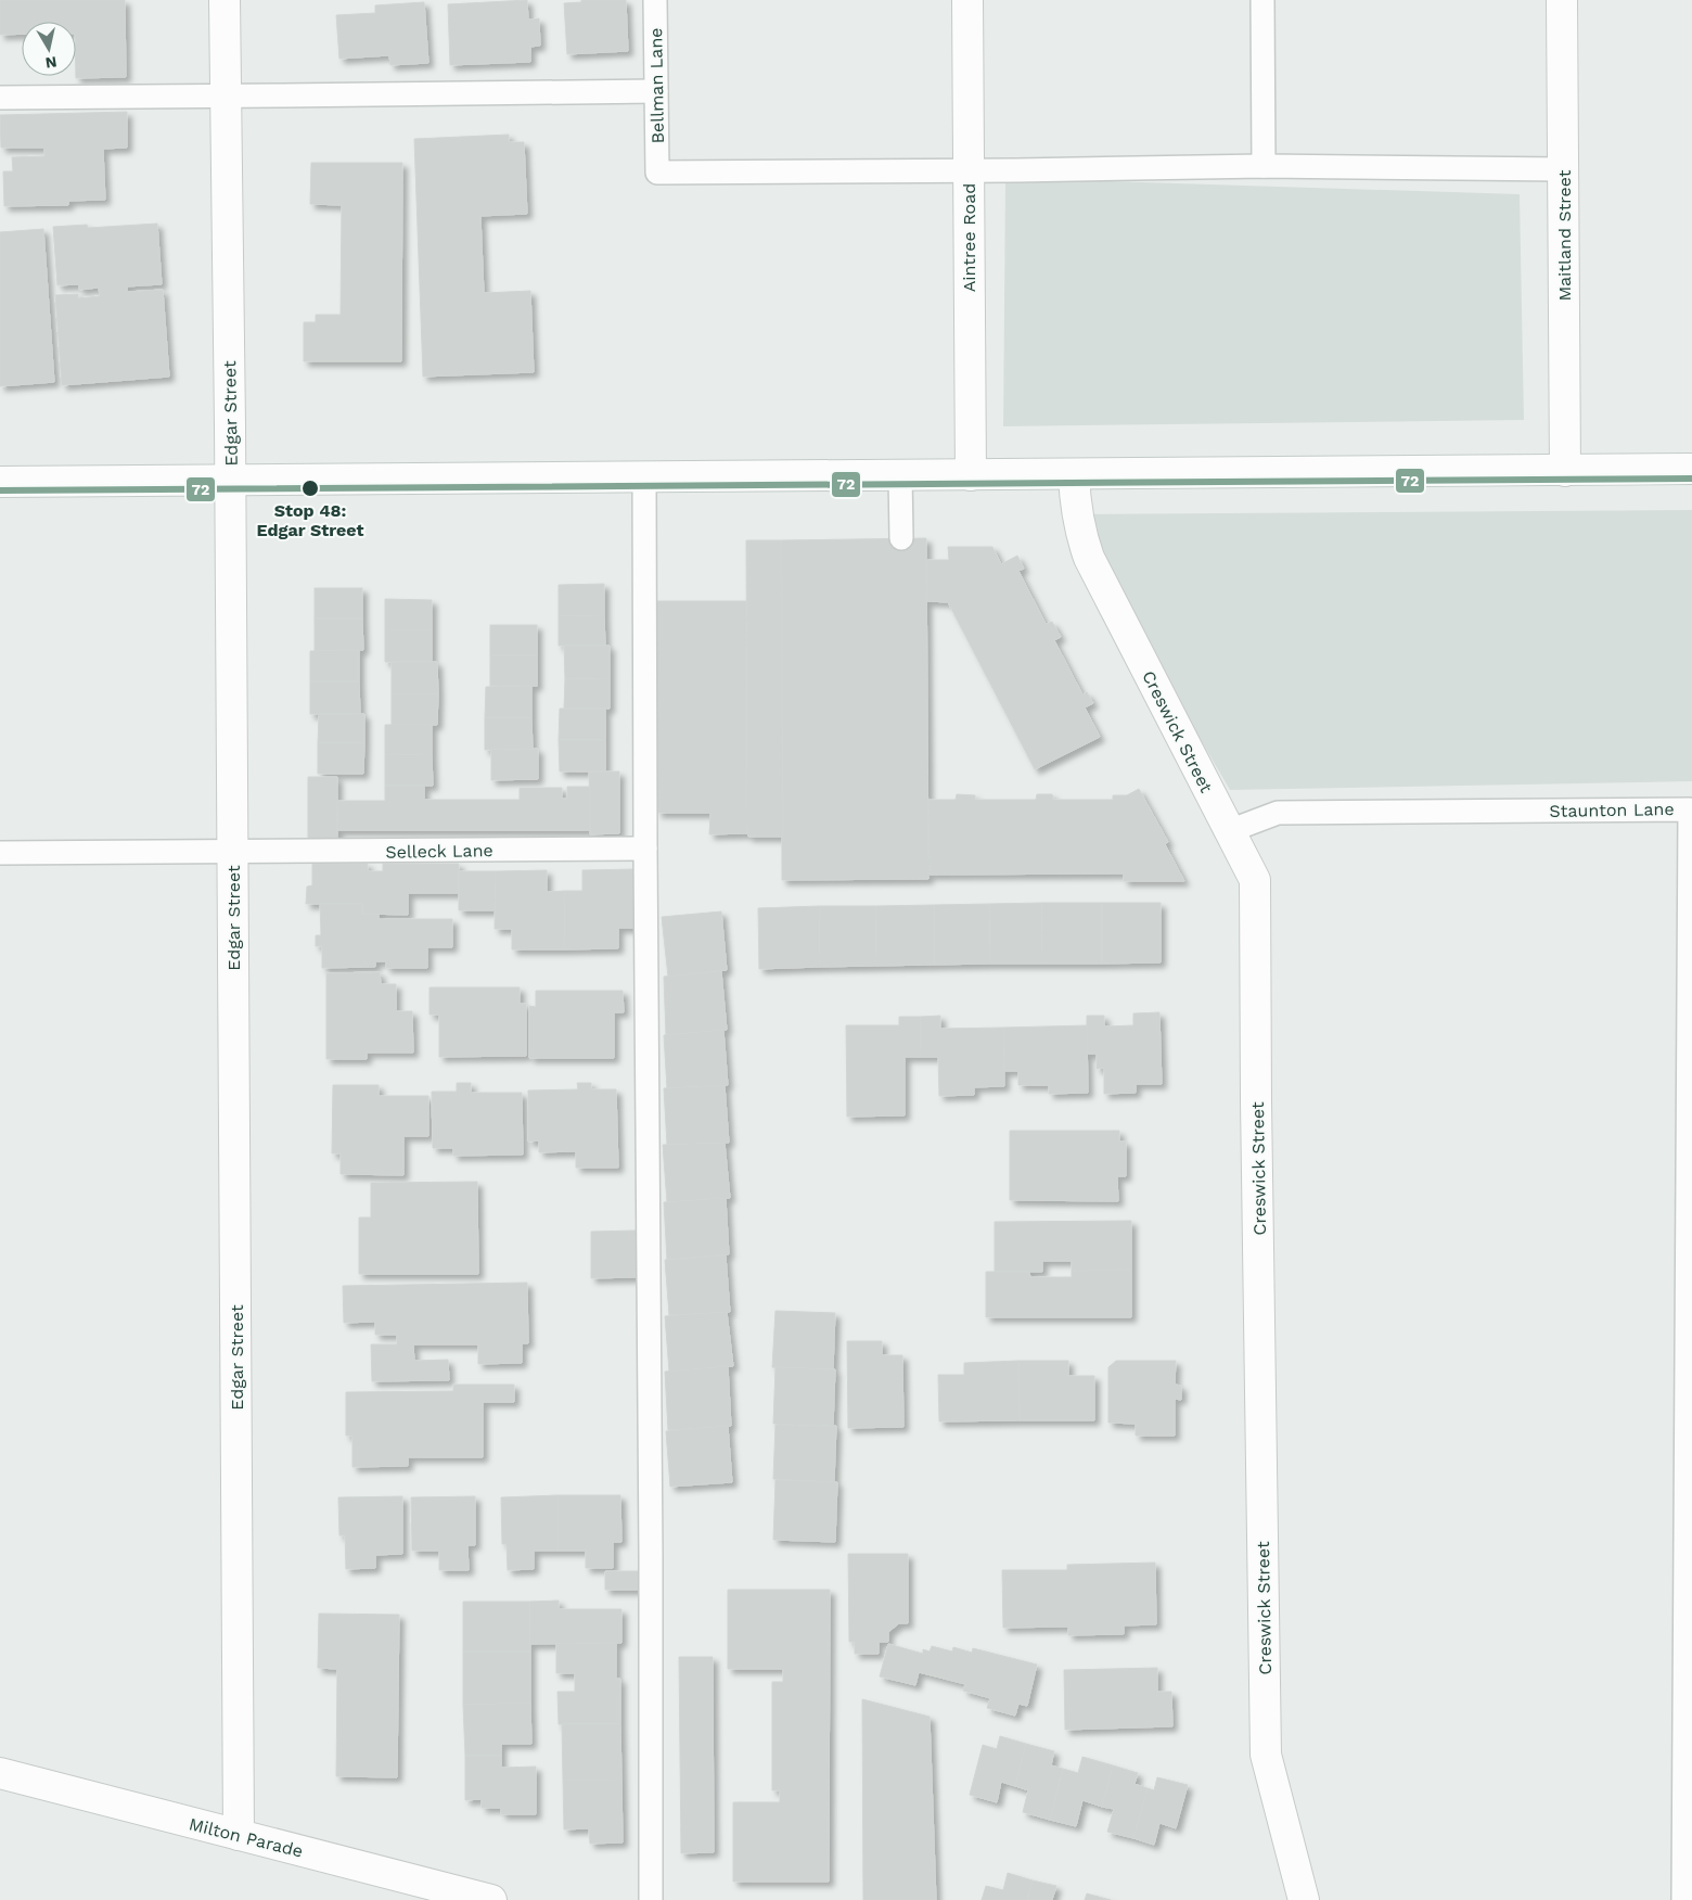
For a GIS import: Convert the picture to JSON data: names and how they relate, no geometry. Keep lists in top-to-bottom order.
{
  "streets": {
    "street": [
      "Maitland Street",
      "Aintree Road",
      "Edgar Street",
      "Creswick Street",
      "Milton Parade"
    ],
    "lane": ["Bellman Lane", "Staunton Lane", "Selleck Lane"]
  },
  "crossings": [
    ["Bellman Lane", "Aintree Road"],
    ["Edgar Street", "Selleck Lane"],
    ["Edgar Street", "Milton Parade"],
    ["Creswick Street", "Staunton Lane"]
  ],
  "places": ["Stop 48: Edgar Street"],
  "lines": ["transit line 72"],
  "north": "bottom"
}
